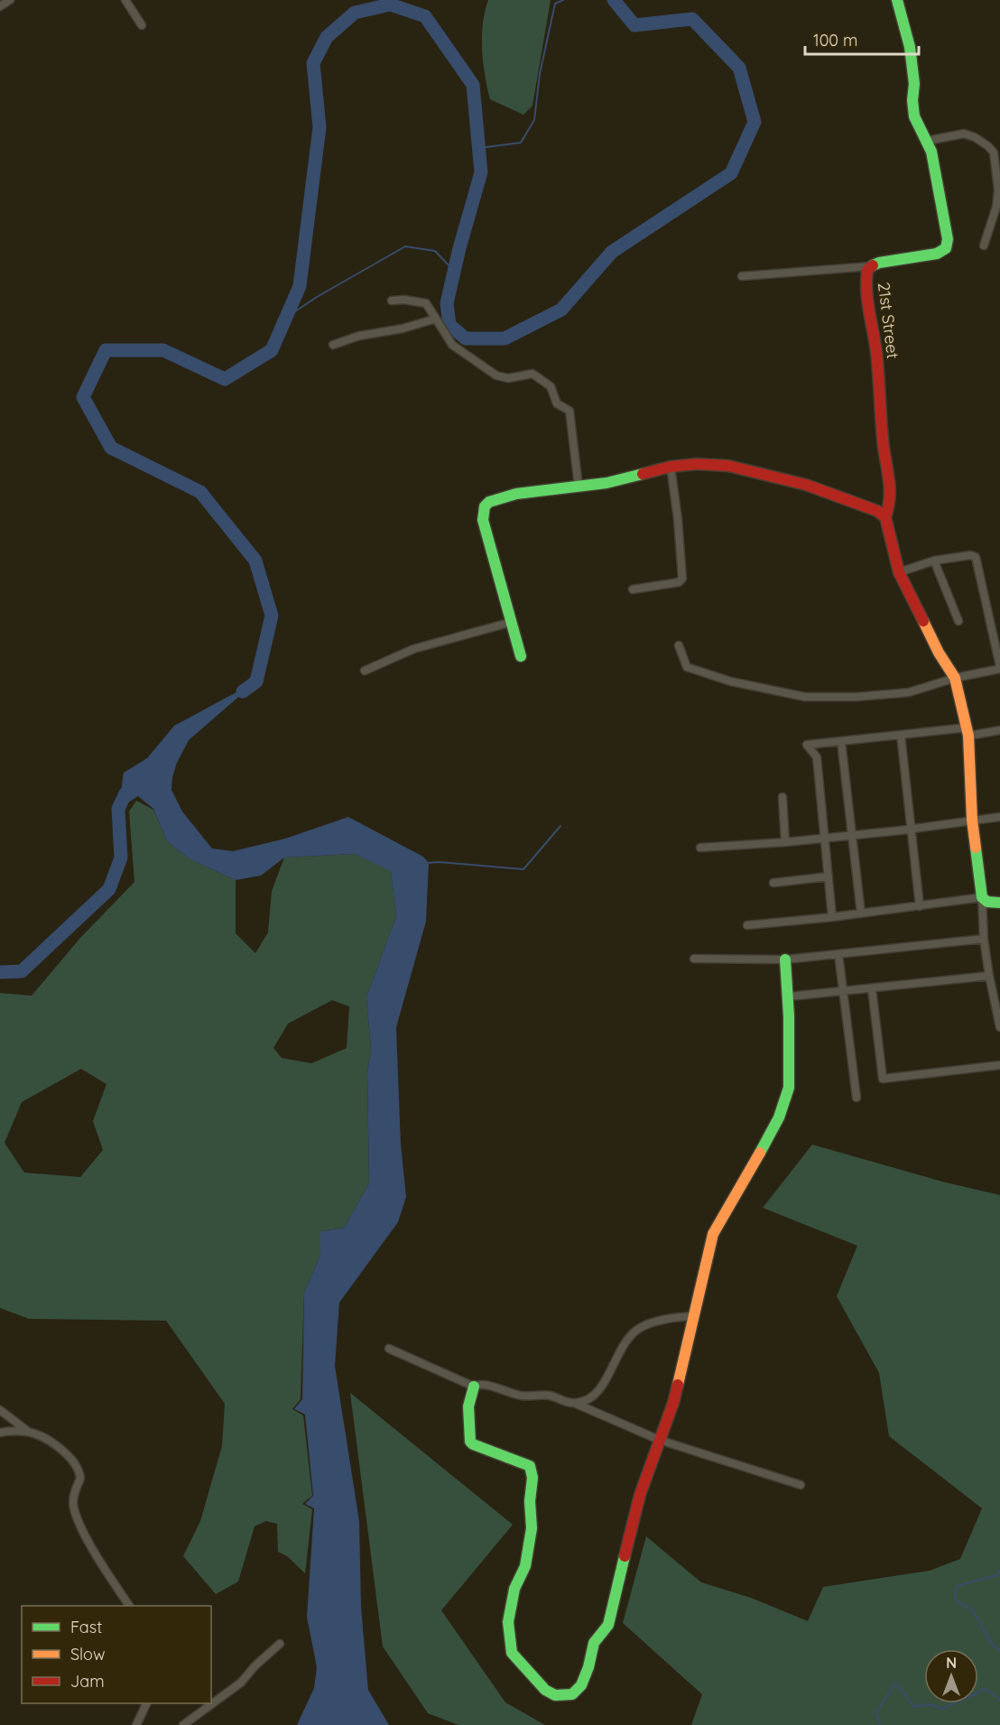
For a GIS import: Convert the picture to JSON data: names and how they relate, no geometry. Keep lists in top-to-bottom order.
{
  "streets": {
    "street": ["21st Street"]
  },
  "legend": ["Fast", "Slow", "Jam"],
  "scale_bar": "100 m",
  "north": "top"
}
